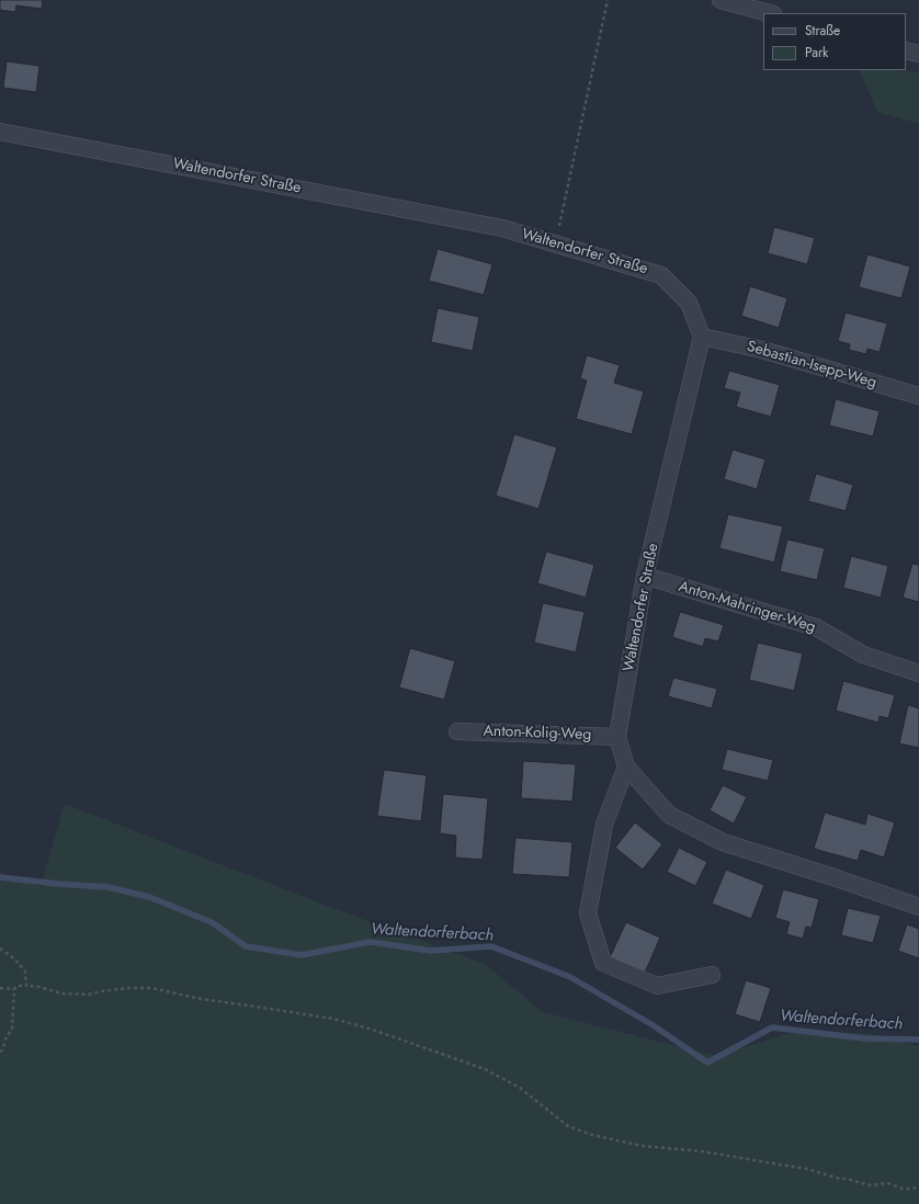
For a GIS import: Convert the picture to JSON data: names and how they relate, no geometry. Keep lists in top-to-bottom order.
{
  "streets": {
    "street": [
      "Waltendorfer Straße",
      "Sebastian-Isepp-Weg",
      "Anton-Mahringer-Weg",
      "Anton-Kolig-Weg"
    ]
  },
  "crossings": [
    ["Waltendorfer Straße", "Sebastian-Isepp-Weg"],
    ["Waltendorfer Straße", "Anton-Mahringer-Weg"],
    ["Waltendorfer Straße", "Anton-Kolig-Weg"]
  ],
  "water": ["Waltendorferbach"],
  "legend": ["Straße", "Park"]
}
